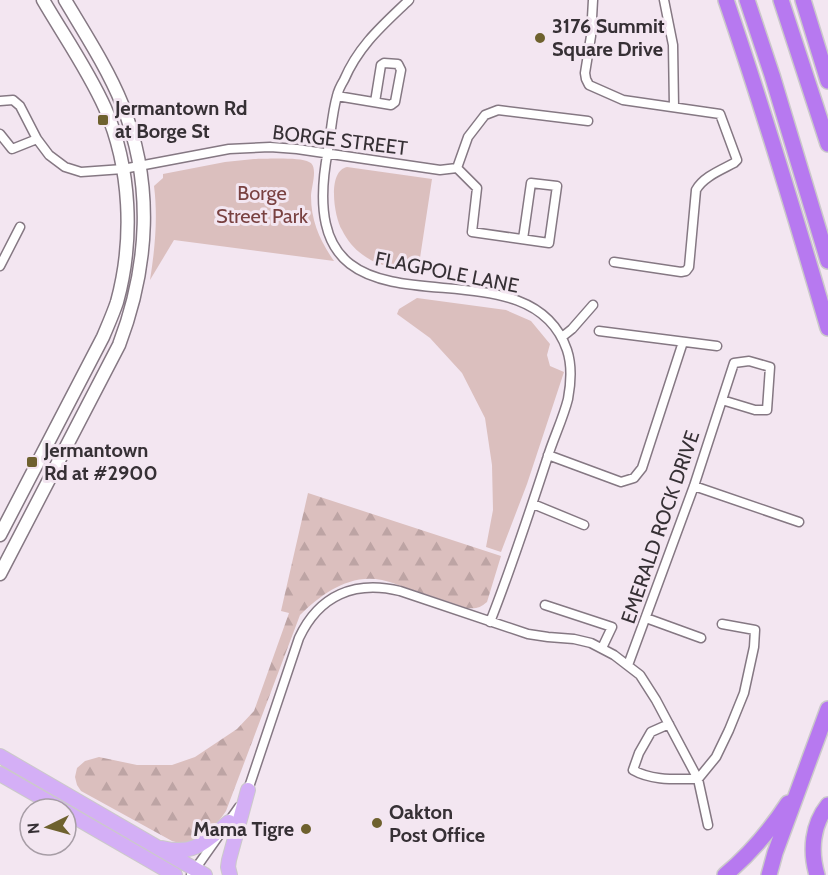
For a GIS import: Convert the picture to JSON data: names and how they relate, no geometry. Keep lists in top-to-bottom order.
{
  "streets": {
    "street": ["BORGE STREET", "FLAGPOLE LANE", "EMERALD ROCK DRIVE"]
  },
  "crossings": [
    ["BORGE STREET", "FLAGPOLE LANE"]
  ],
  "parks": ["Borge Street Park"],
  "places": {
    "other": ["3176 Summit Square Drive", "Oakton Post Office", "Mama Tigre"],
    "transit": ["Jermantown Rd at Borge St", "Jermantown Rd at #2900"]
  },
  "north": "left"
}
